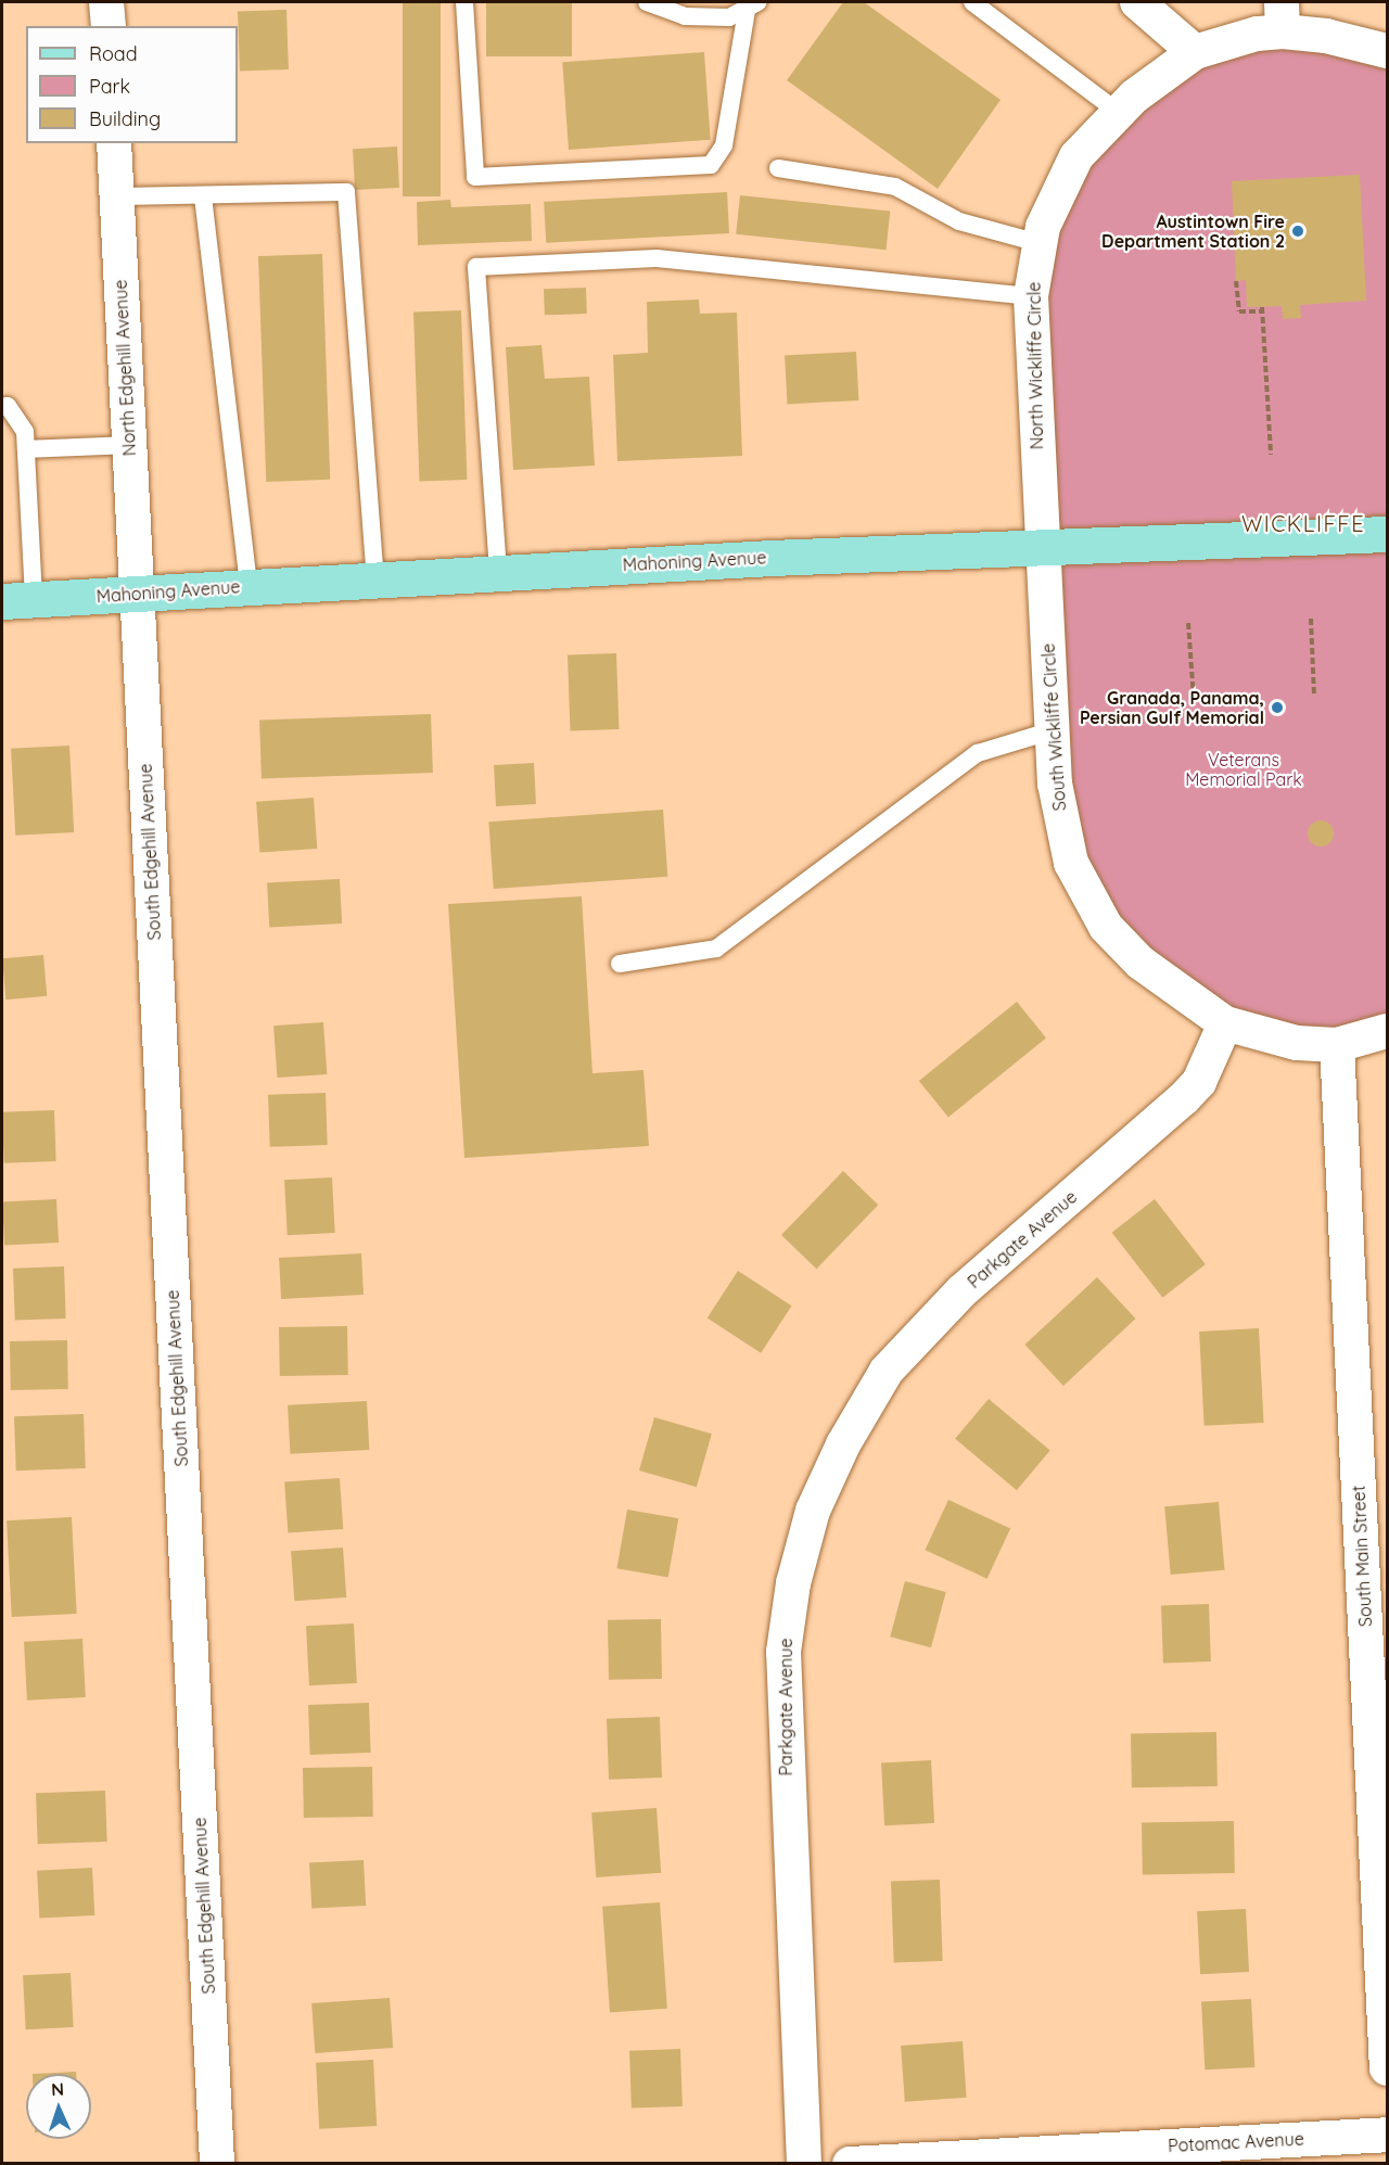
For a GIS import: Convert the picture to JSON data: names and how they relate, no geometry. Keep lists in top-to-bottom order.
{
  "streets": {
    "main road": ["Mahoning Avenue"],
    "street": [
      "North Wickliffe Circle",
      "North Edgehill Avenue",
      "South Wickliffe Circle",
      "South Edgehill Avenue",
      "Parkgate Avenue",
      "South Main Street",
      "Potomac Avenue"
    ]
  },
  "crossings": [
    ["North Wickliffe Circle", "Mahoning Avenue"],
    ["North Wickliffe Circle", "South Wickliffe Circle"],
    ["North Edgehill Avenue", "Mahoning Avenue"],
    ["North Edgehill Avenue", "South Edgehill Avenue"],
    ["Mahoning Avenue", "South Wickliffe Circle"],
    ["Mahoning Avenue", "South Edgehill Avenue"],
    ["South Wickliffe Circle", "Parkgate Avenue"],
    ["South Wickliffe Circle", "South Main Street"]
  ],
  "districts": ["WICKLIFFE"],
  "parks": ["Veterans Memorial Park"],
  "places": ["Austintown Fire Department Station 2", "Granada, Panama, Persian Gulf Memorial"],
  "legend": ["Road", "Park", "Building"],
  "north": "top"
}
